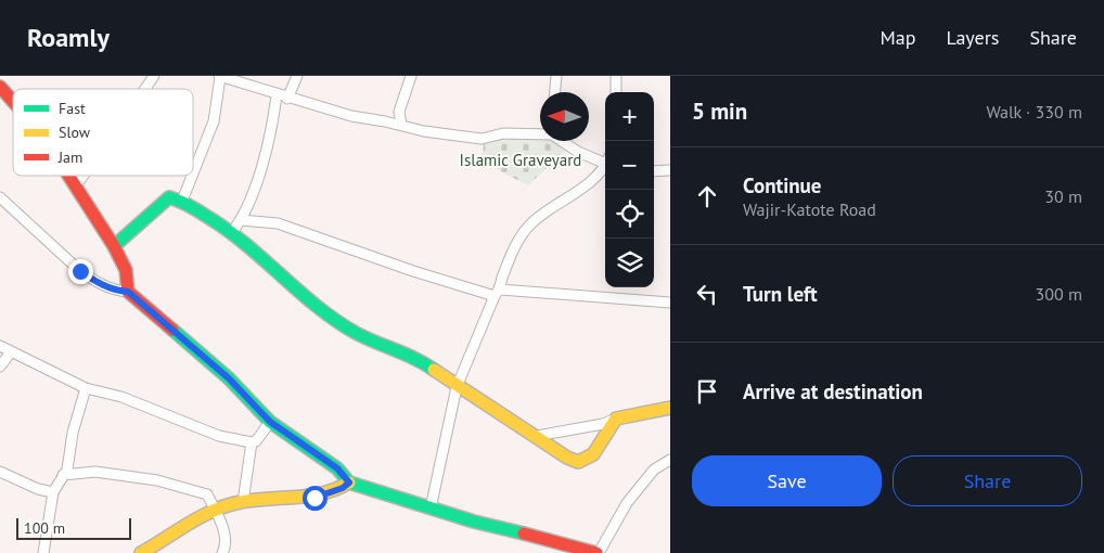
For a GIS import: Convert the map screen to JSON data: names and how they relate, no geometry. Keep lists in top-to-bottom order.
{
  "parks": ["Islamic Graveyard"],
  "legend": ["Fast", "Slow", "Jam"],
  "scale_bar": "100 m",
  "north": "left",
  "page": {
    "header": "Roamly",
    "nav": ["Map", "Layers", "Share"],
    "heading": ["5 min", "Walk · 330 m"],
    "map_buttons": ["+", "−"],
    "list": [
      ["Continue", "Wajir-Katote Road", "30 m"],
      ["Turn left", "300 m"],
      "Arrive at destination"
    ],
    "buttons": ["Save", "Share"],
    "scale": "100 m"
  }
}
